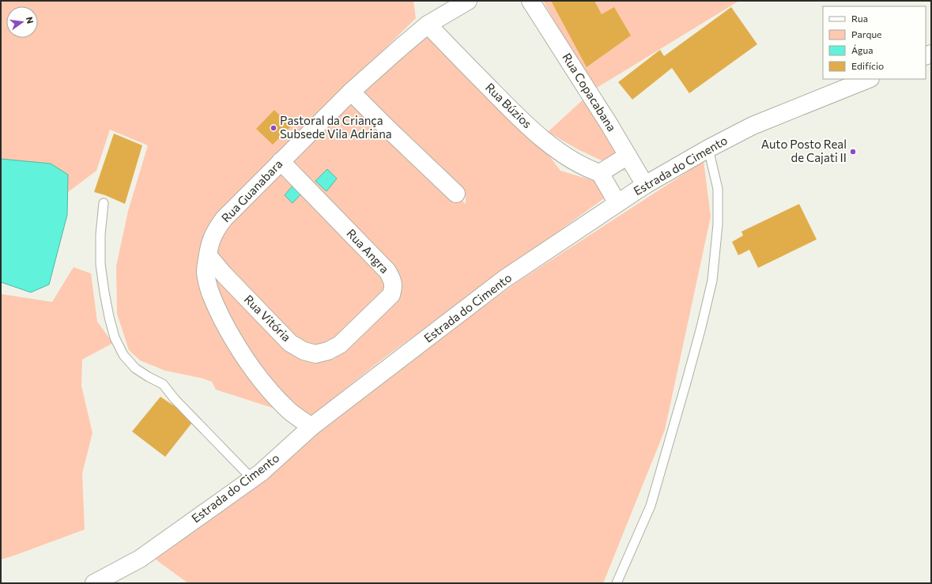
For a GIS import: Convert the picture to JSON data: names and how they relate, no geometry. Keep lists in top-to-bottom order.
{
  "streets": {
    "street": [
      "Rua Copacabana",
      "Rua Búzios",
      "Estrada do Cimento",
      "Rua Guanabara",
      "Rua Angra",
      "Rua Vitória"
    ]
  },
  "crossings": [
    ["Rua Copacabana", "Estrada do Cimento"],
    ["Rua Búzios", "Rua Guanabara"],
    ["Estrada do Cimento", "Rua Guanabara"],
    ["Rua Guanabara", "Rua Angra"],
    ["Rua Guanabara", "Rua Vitória"],
    ["Rua Angra", "Rua Vitória"]
  ],
  "places": ["Pastoral da Criança Subsede Vila Adriana", "Auto Posto Real de Cajati II"],
  "legend": [
    "Rua",
    "Parque",
    "Água",
    "Edifício"
  ],
  "north": "right"
}
